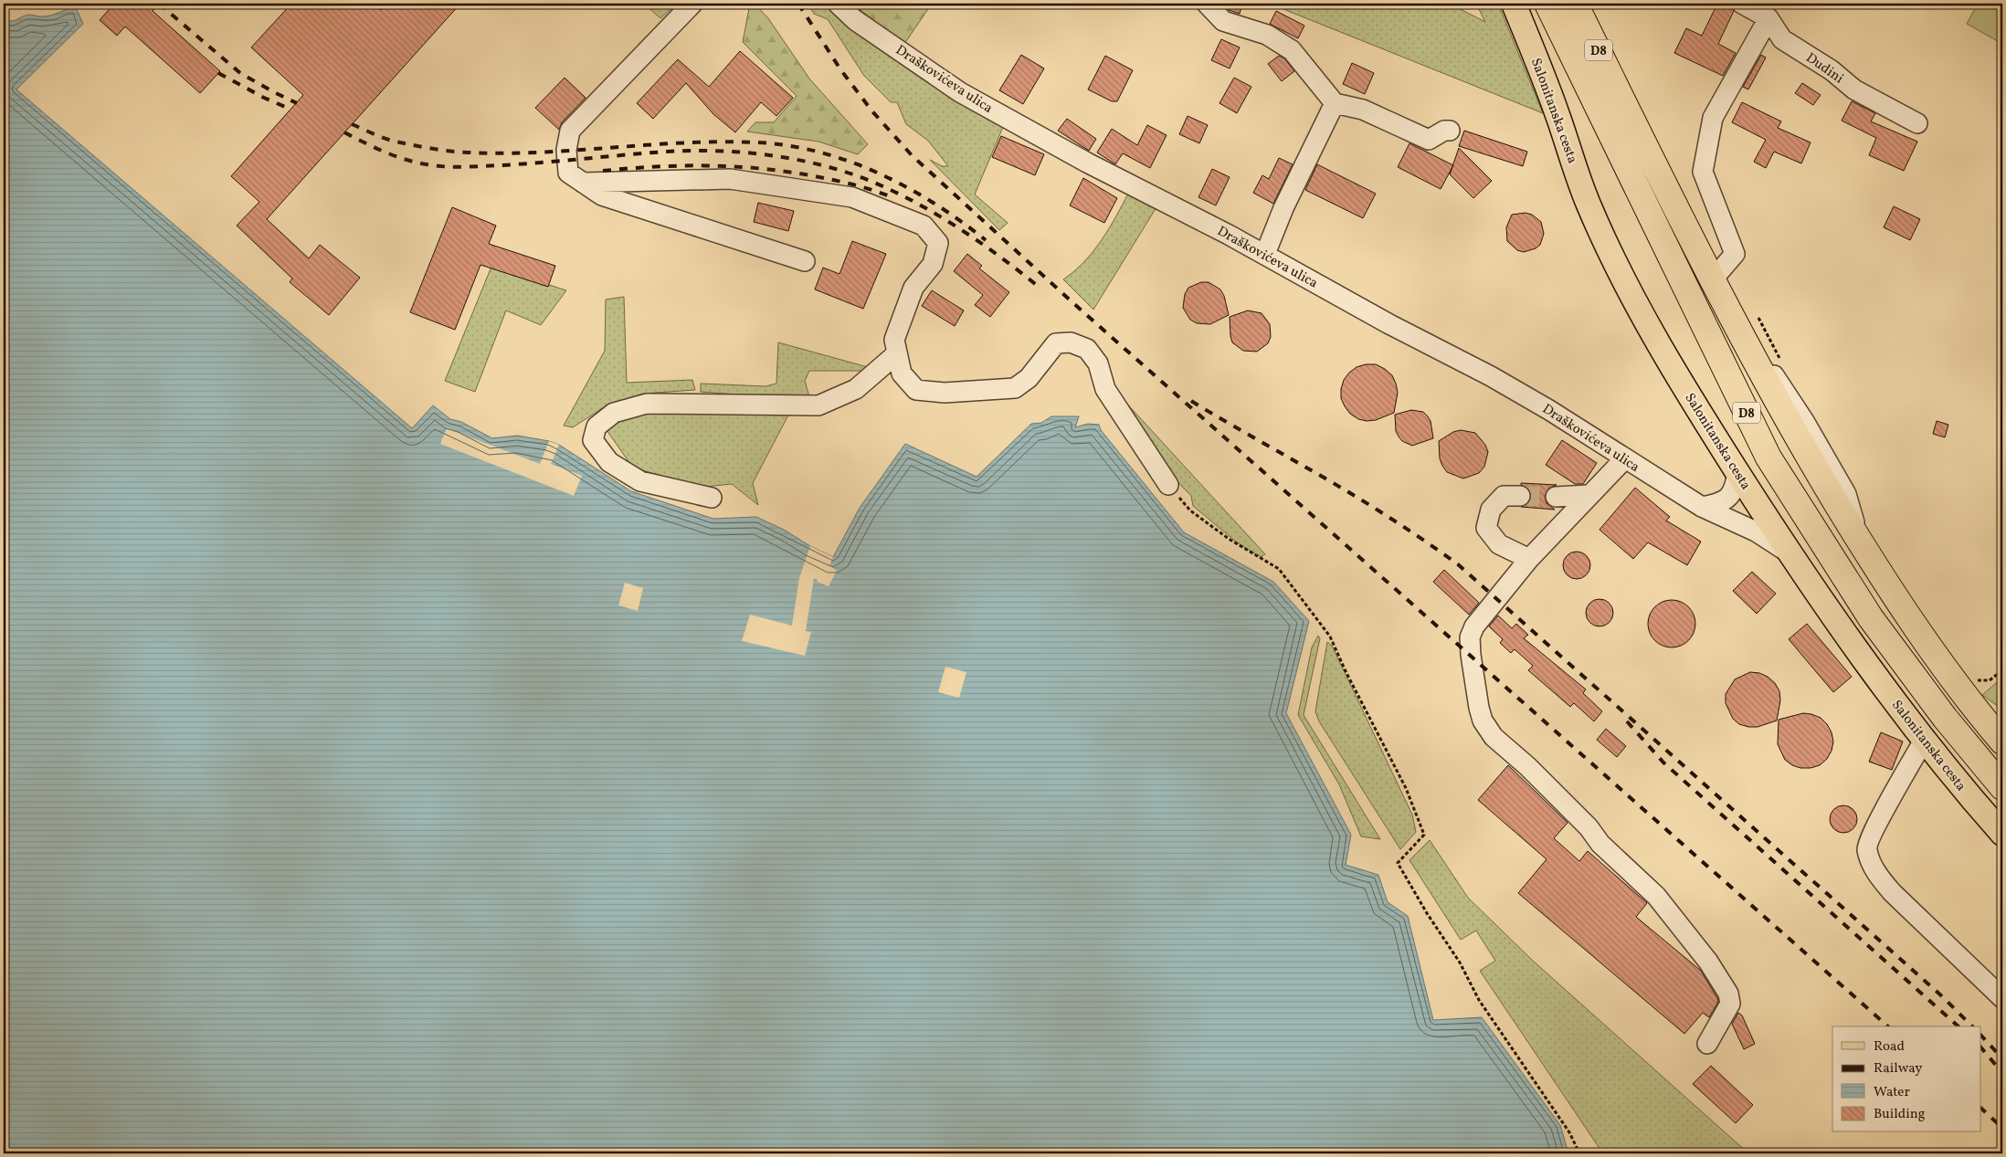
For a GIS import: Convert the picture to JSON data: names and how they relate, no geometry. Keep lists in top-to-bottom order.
{
  "streets": {
    "highway": ["D8"],
    "main road": ["Salonitanska cesta"],
    "street": ["Dudini", "Draškovićeva ulica"]
  },
  "crossings": [
    ["Draškovićeva ulica", "Salonitanska cesta"]
  ],
  "legend": [
    "Road",
    "Railway",
    "Water",
    "Building"
  ]
}
